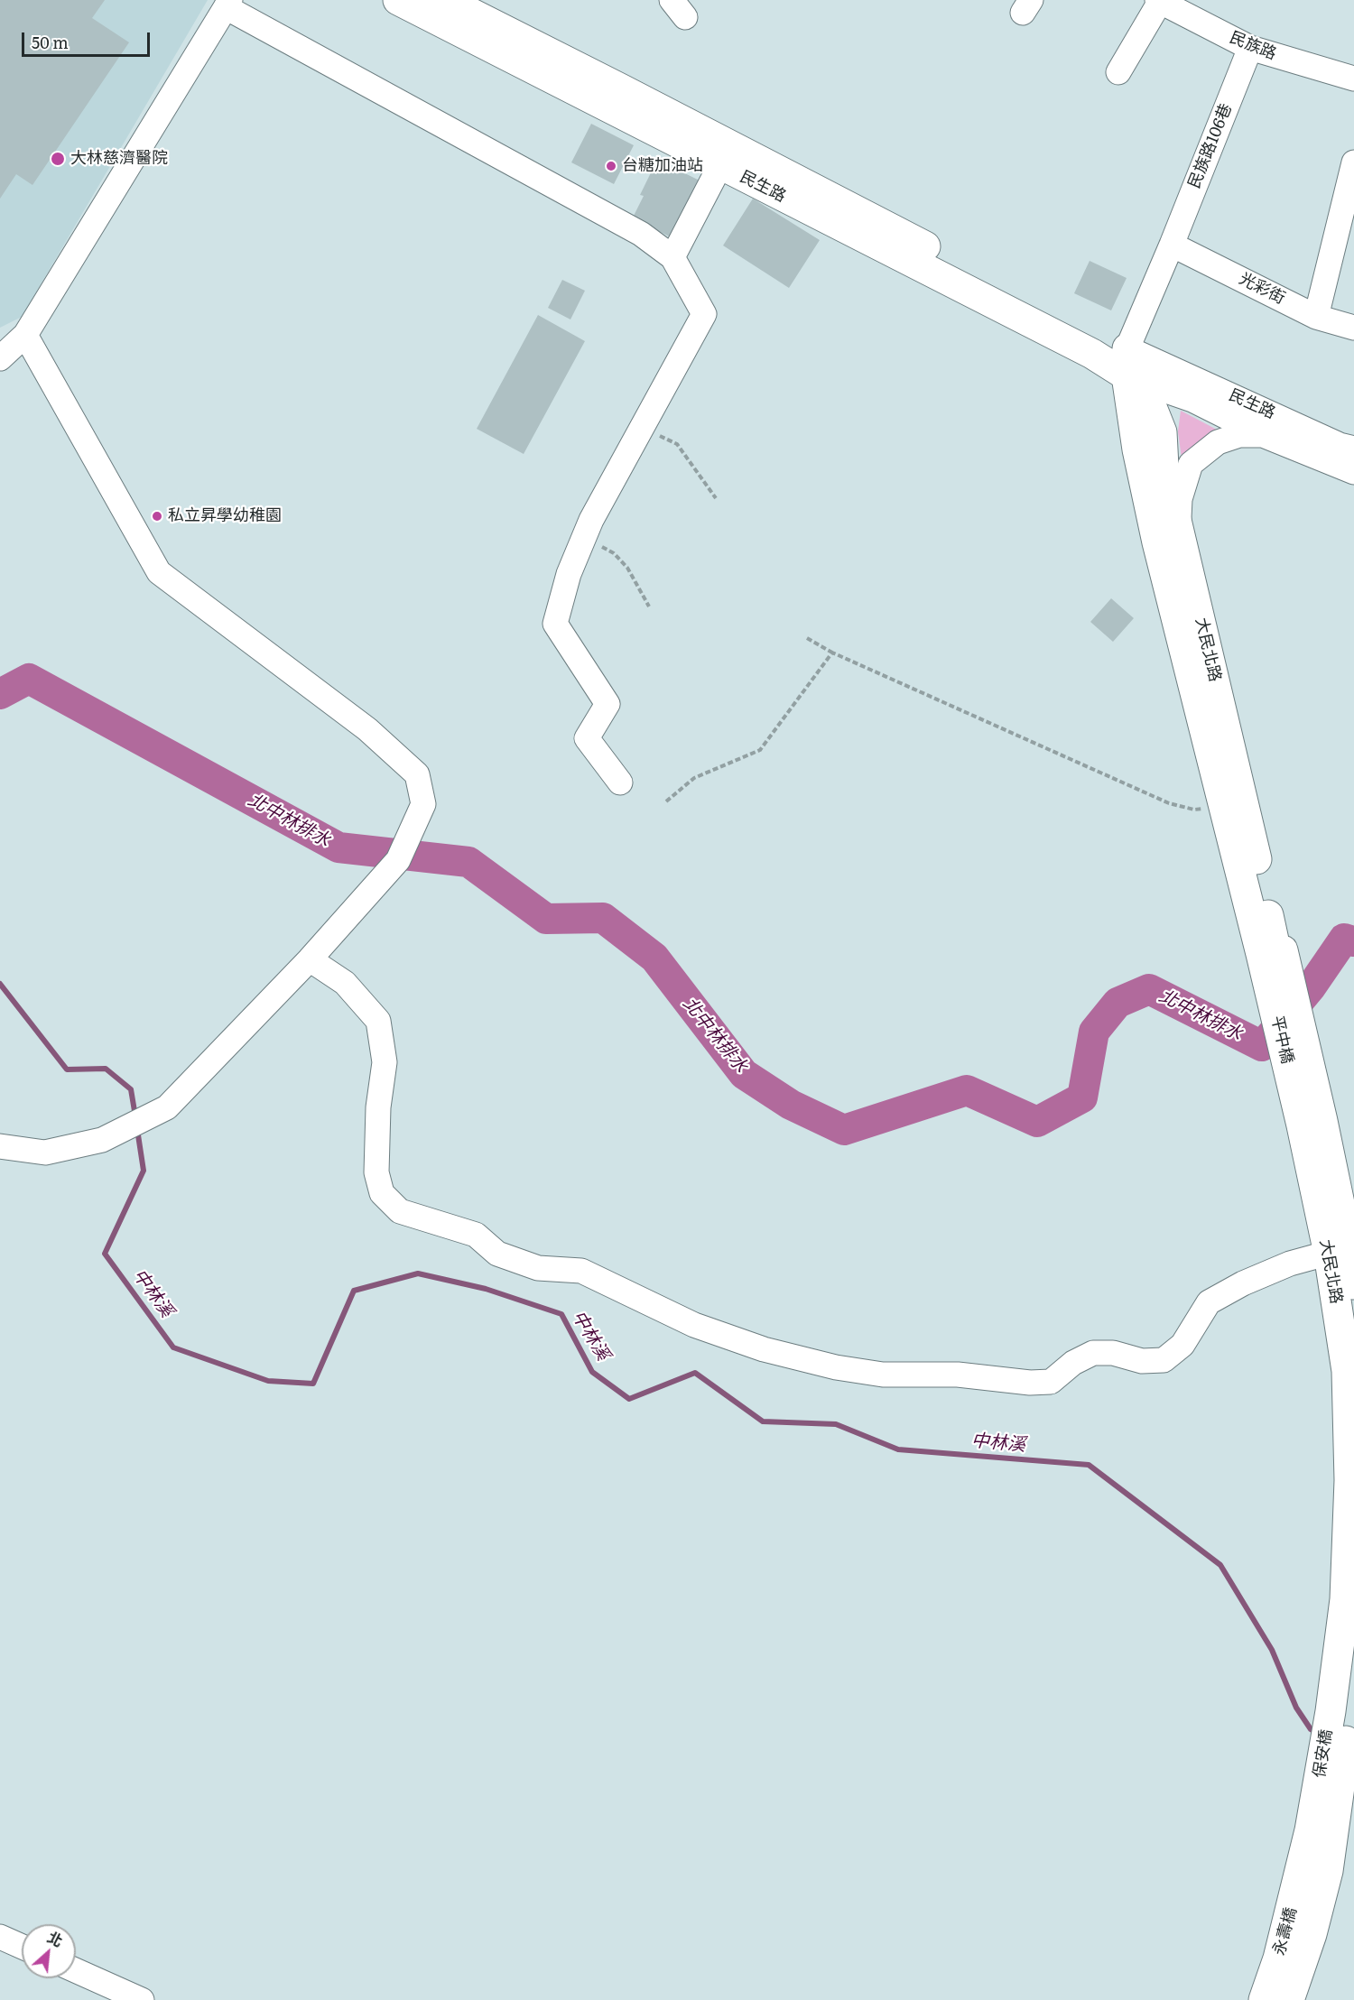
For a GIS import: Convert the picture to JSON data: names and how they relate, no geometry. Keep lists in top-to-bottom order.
{
  "streets": {
    "main road": [
      "民生路",
      "大民北路",
      "平中橋",
      "保安橋",
      "永壽橋"
    ],
    "street": ["民族路", "民族路106巷", "光彩街"]
  },
  "crossings": [
    ["民族路", "民族路106巷"],
    ["民族路106巷", "民生路"],
    ["民族路106巷", "光彩街"],
    ["民族路106巷", "大民北路"],
    ["民生路", "大民北路"],
    ["大民北路", "平中橋"],
    ["大民北路", "保安橋"],
    ["保安橋", "永壽橋"]
  ],
  "water": ["北中林排水", "中林溪"],
  "places": ["大林慈濟醫院", "台糖加油站", "私立昇學幼稚園"],
  "scale_bar": "50 m",
  "north": "top right"
}
